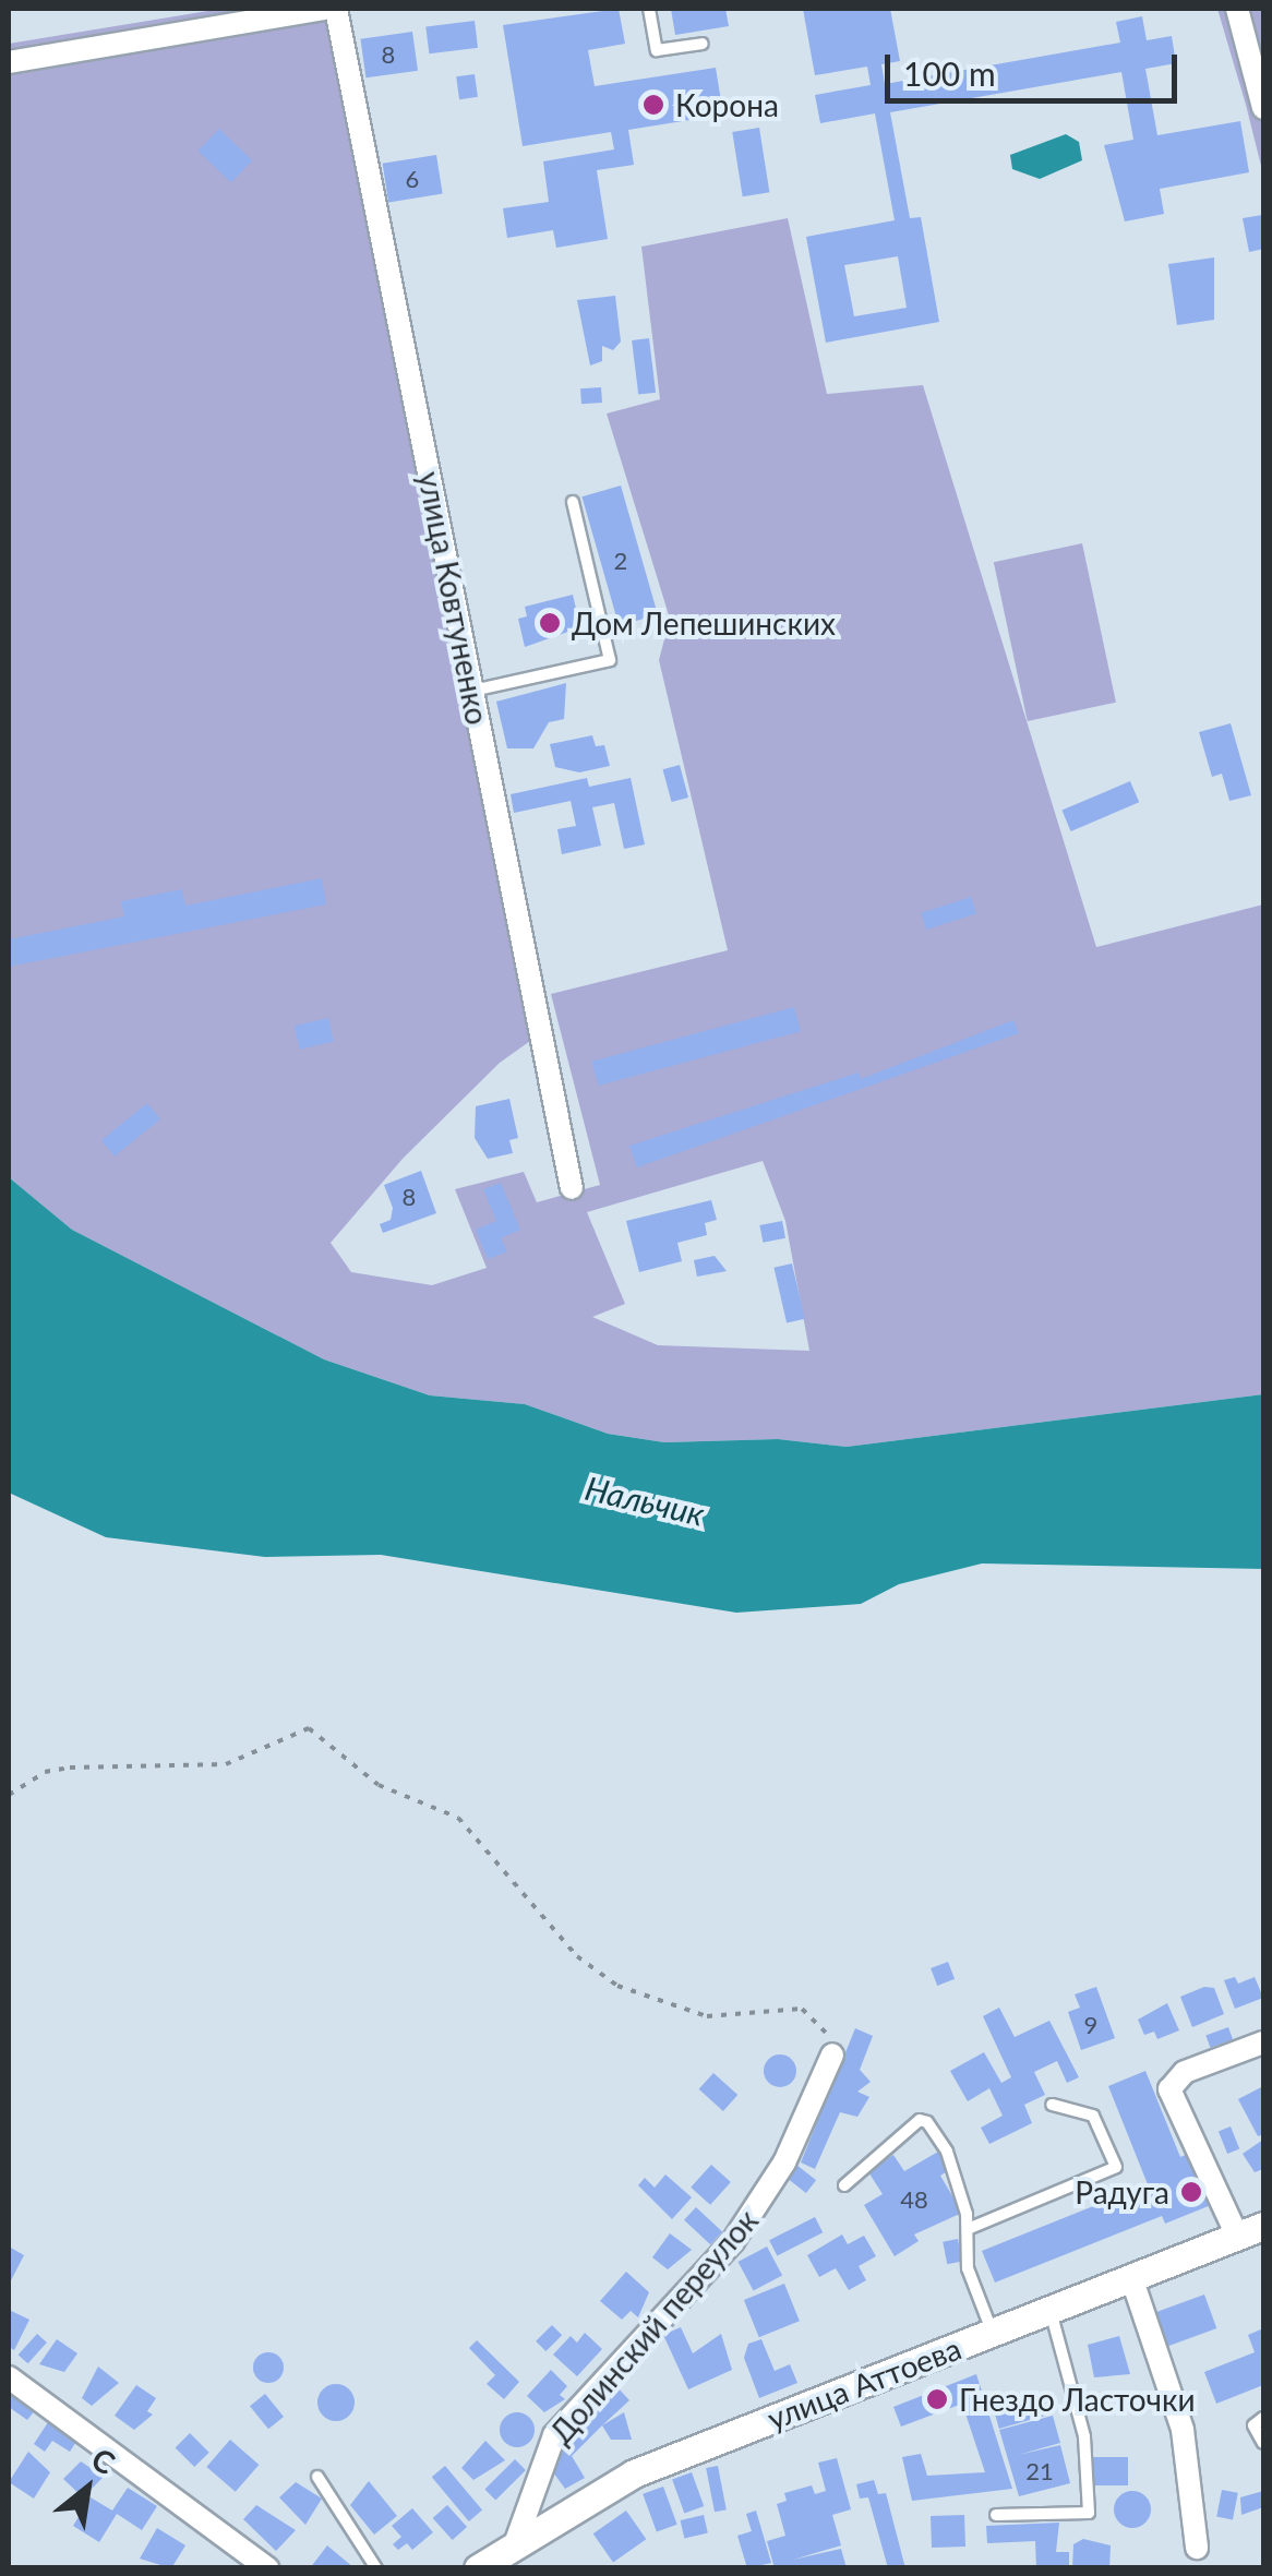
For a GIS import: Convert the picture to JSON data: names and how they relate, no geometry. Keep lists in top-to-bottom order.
{
  "streets": {
    "street": ["улица Ковтуненко", "Долинский переулок", "улица Аттоева"]
  },
  "crossings": [
    ["Долинский переулок", "улица Аттоева"]
  ],
  "water": ["Нальчик"],
  "places": [
    "Корона",
    "Дом Лепешинских",
    "Радуга",
    "Гнездо Ласточки"
  ],
  "house_numbers": [
    "8",
    "6",
    "2",
    "8",
    "9",
    "48",
    "21"
  ],
  "scale_bar": "100 m",
  "north": "top right"
}
